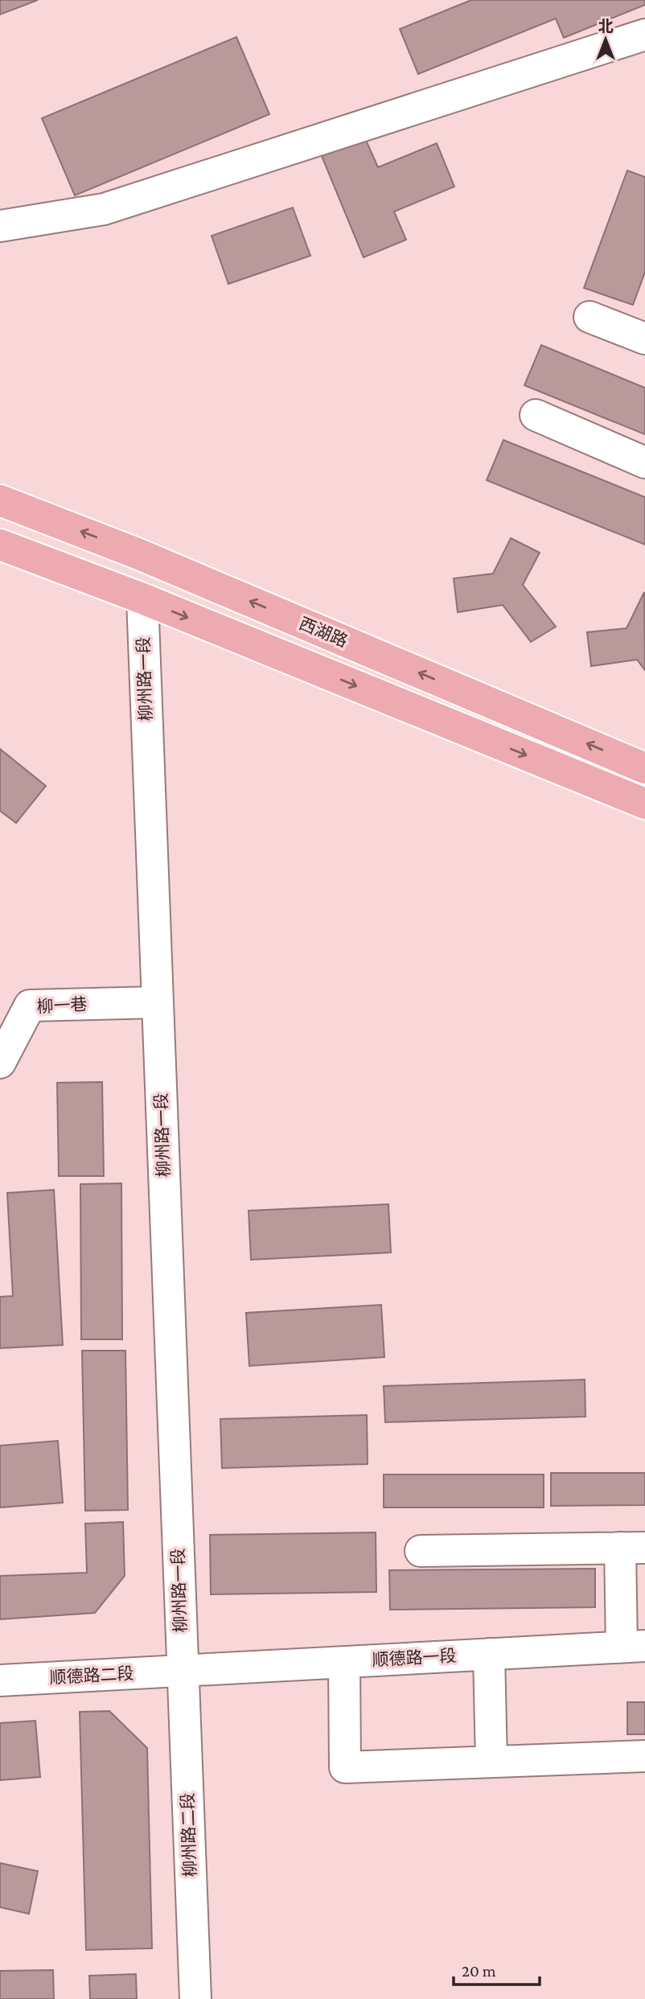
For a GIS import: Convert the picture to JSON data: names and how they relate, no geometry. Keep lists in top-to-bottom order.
{
  "streets": {
    "main road": ["西湖路"],
    "street": [
      "柳州路一段",
      "柳一巷",
      "顺德路一段",
      "顺德路二段",
      "柳州路二段"
    ]
  },
  "crossings": [
    ["柳州路一段", "柳一巷"],
    ["柳州路一段", "顺德路一段"],
    ["柳州路一段", "顺德路二段"],
    ["柳州路一段", "柳州路二段"],
    ["顺德路一段", "顺德路二段"],
    ["顺德路一段", "柳州路二段"],
    ["顺德路二段", "柳州路二段"]
  ],
  "scale_bar": "20 m",
  "north": "top"
}
